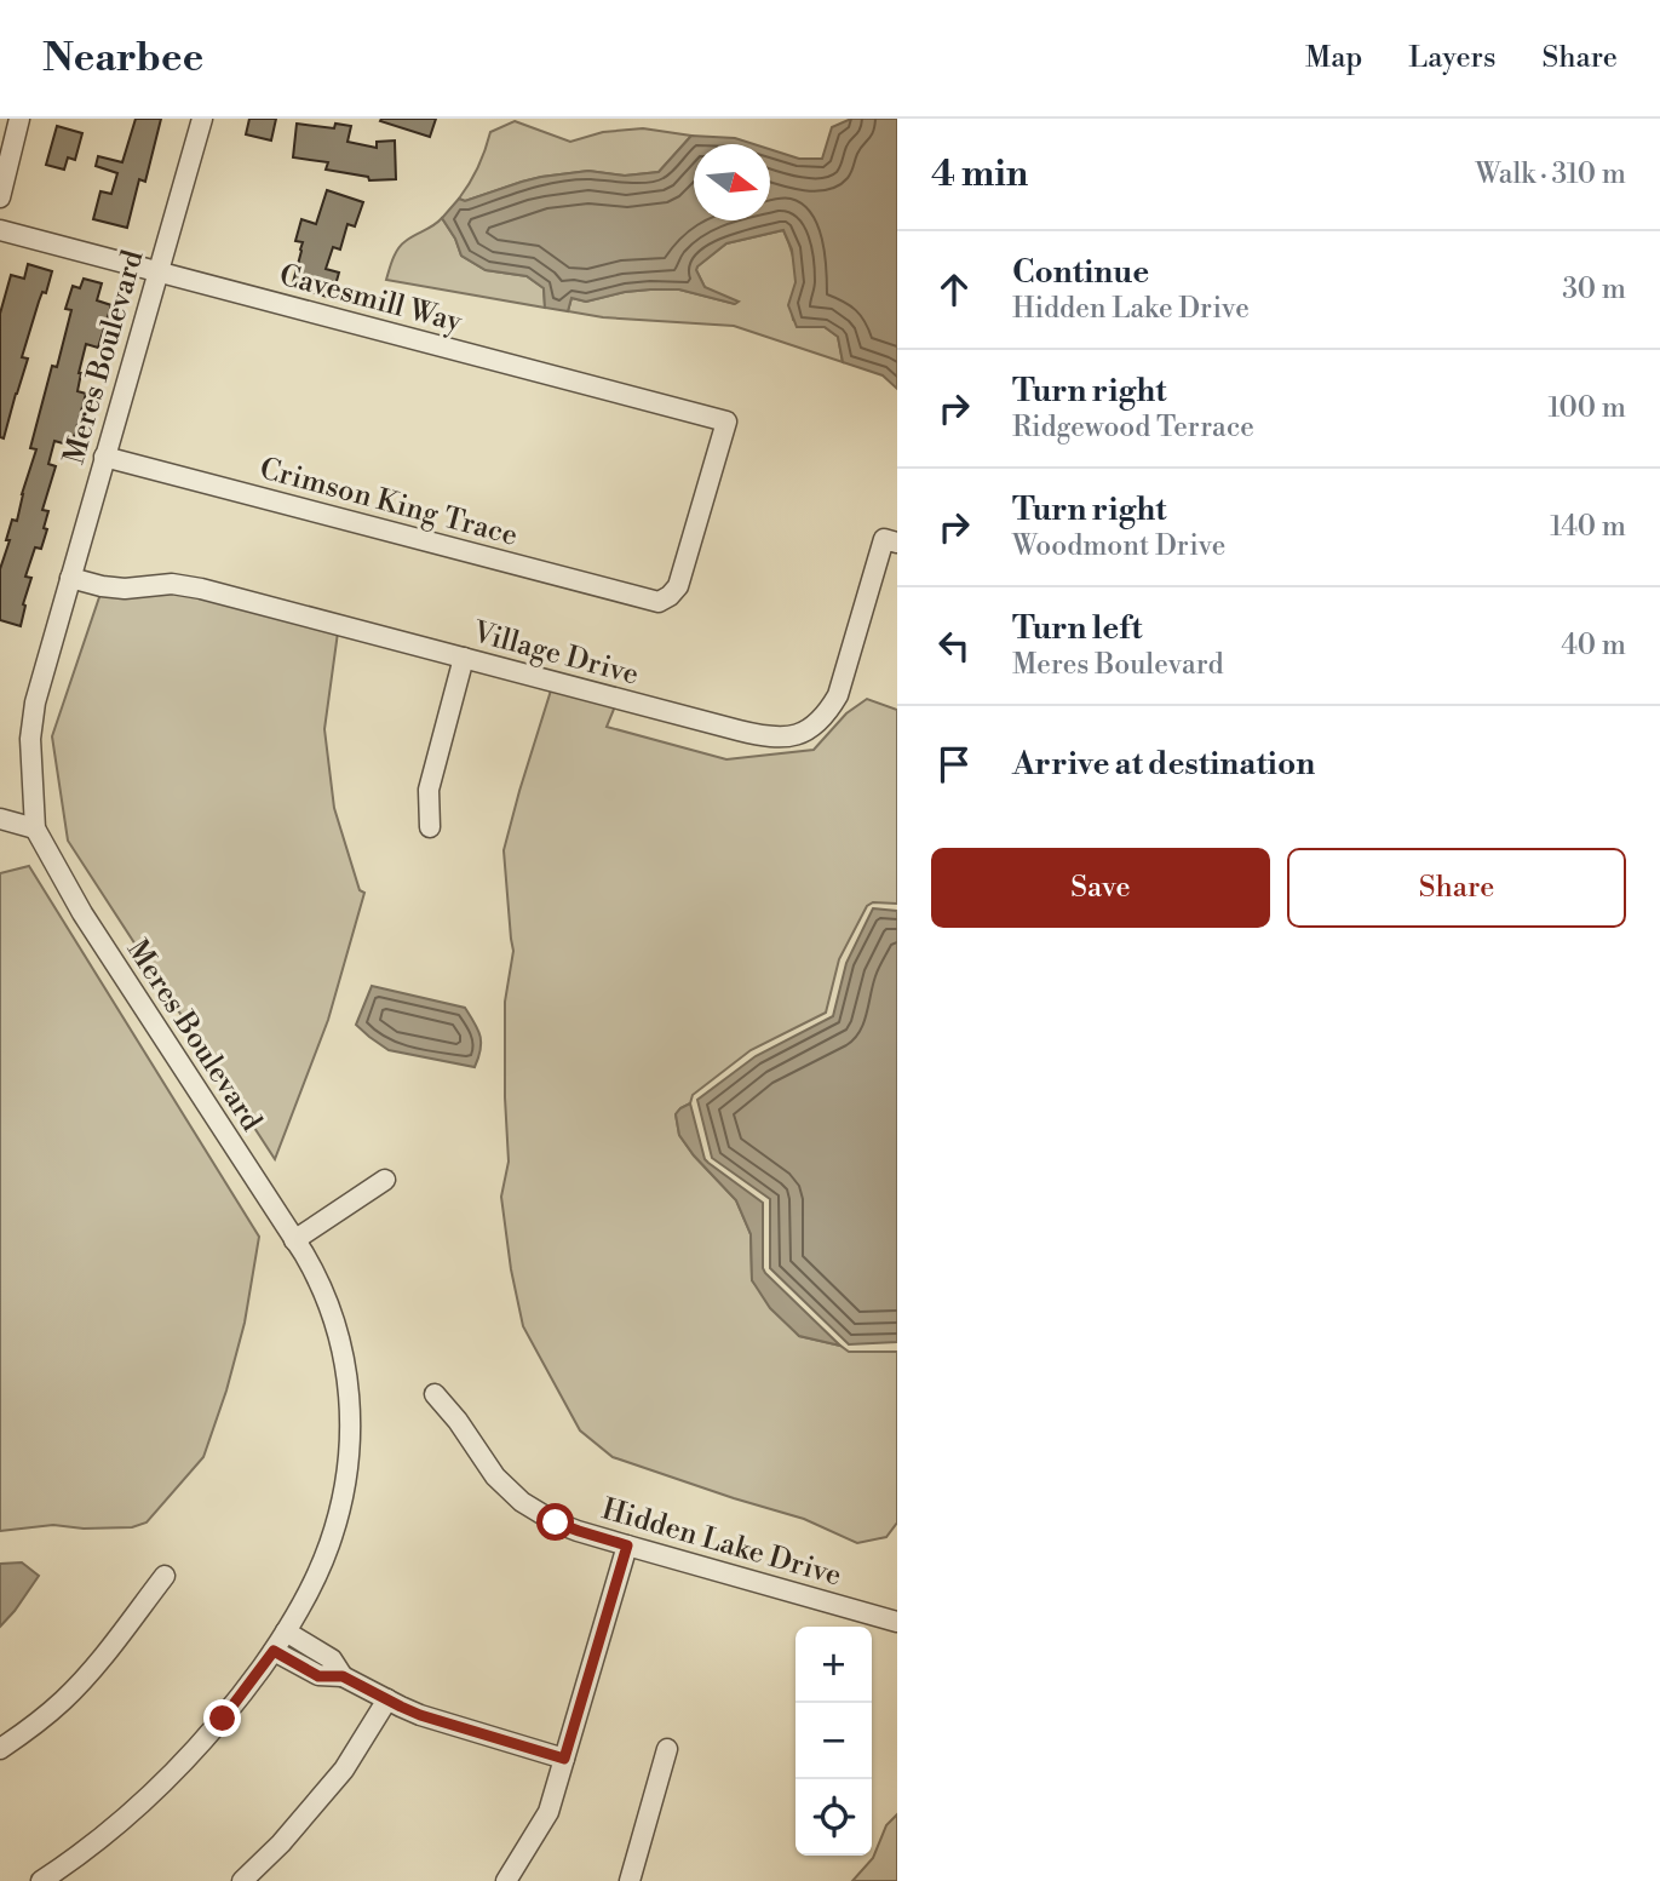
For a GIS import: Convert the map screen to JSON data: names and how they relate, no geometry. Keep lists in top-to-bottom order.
{
  "streets": {
    "street": [
      "Cavesmill Way",
      "Meres Boulevard",
      "Crimson King Trace",
      "Village Drive",
      "Hidden Lake Drive"
    ]
  },
  "crossings": [
    ["Cavesmill Way", "Meres Boulevard"],
    ["Cavesmill Way", "Crimson King Trace"],
    ["Meres Boulevard", "Crimson King Trace"],
    ["Meres Boulevard", "Village Drive"]
  ],
  "north": "right",
  "page": {
    "header": "Nearbee",
    "nav": ["Map", "Layers", "Share"],
    "heading": ["4 min", "Walk · 310 m"],
    "list": [
      ["Continue", "Hidden Lake Drive", "30 m"],
      ["Turn right", "Ridgewood Terrace", "100 m"],
      ["Turn right", "Woodmont Drive", "140 m"],
      ["Turn left", "Meres Boulevard", "40 m"],
      "Arrive at destination"
    ],
    "buttons": ["Save", "Share"],
    "map_buttons": ["+", "−"]
  }
}
